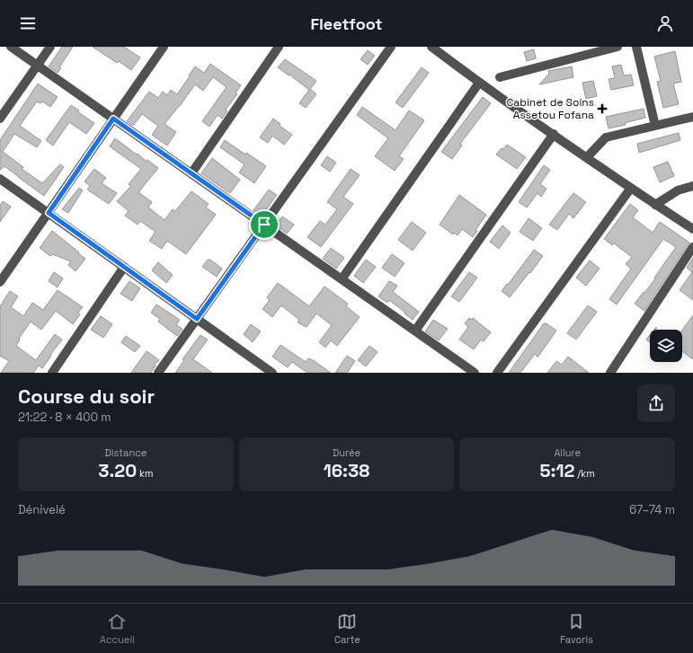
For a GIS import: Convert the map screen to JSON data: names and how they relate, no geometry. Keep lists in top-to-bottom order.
{
  "places": {
    "health": ["Cabinet de Soins Assetou Fofana"]
  },
  "page": {
    "header": "Fleetfoot",
    "heading": ["Course du soir", "21:22 · 8 × 400 m"],
    "stats": [
      ["Distance", "3.20 km"],
      ["Durée", "16:38"],
      ["Allure", "5:12 /km"]
    ],
    "chart": ["Dénivelé", "67–74 m"],
    "tabs": ["Accueil", "Carte", "Favoris"]
  }
}
